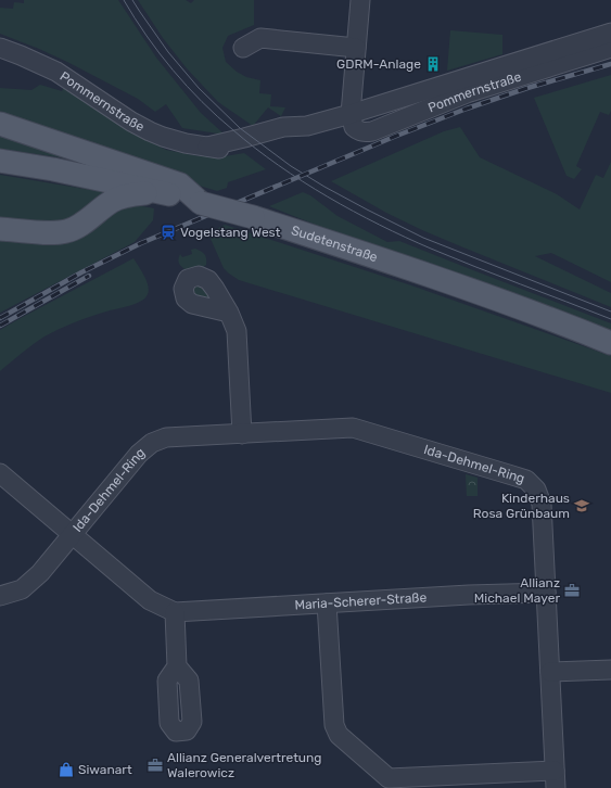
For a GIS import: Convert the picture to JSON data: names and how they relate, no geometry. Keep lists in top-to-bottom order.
{
  "streets": {
    "main road": ["Sudetenstraße"],
    "street": ["Pommernstraße", "Ida-Dehmel-Ring", "Maria-Scherer-Straße"]
  },
  "crossings": [
    ["Ida-Dehmel-Ring", "Maria-Scherer-Straße"]
  ],
  "places": {
    "building": ["GDRM-Anlage"],
    "station": ["Vogelstang West"],
    "school or university": ["Kinderhaus Rosa Grünbaum"],
    "office": ["Allianz Michael Mayer", "Allianz Generalvertretung Walerowicz"],
    "shop": ["Siwanart"]
  }
}
